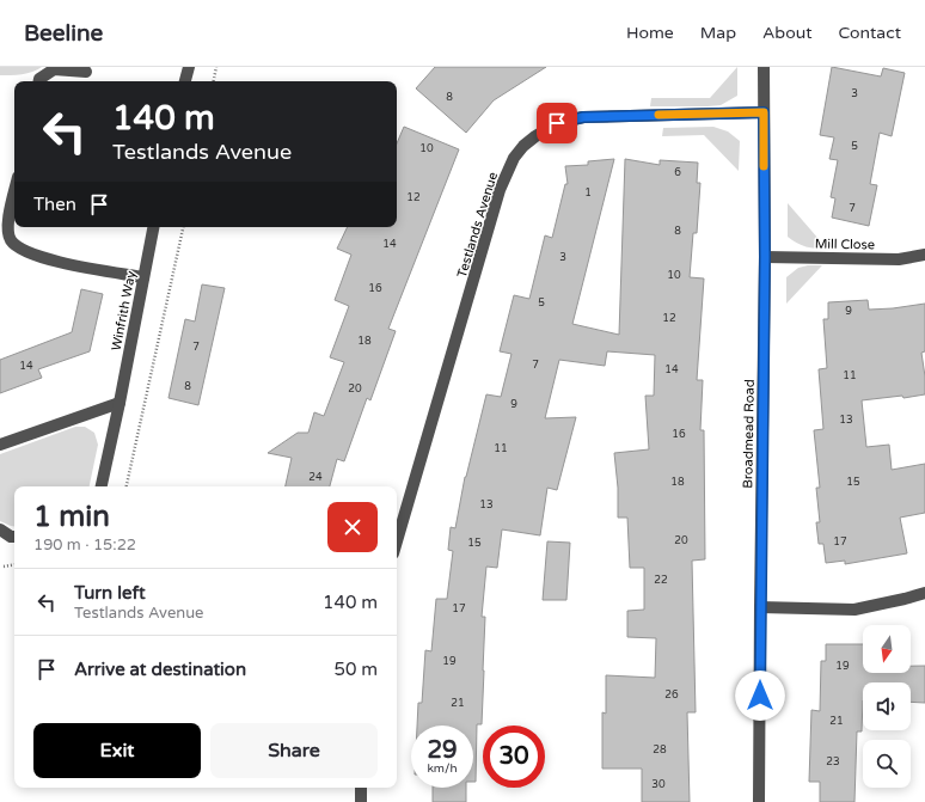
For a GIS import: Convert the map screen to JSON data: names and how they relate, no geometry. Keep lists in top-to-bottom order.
{
  "streets": {
    "street": [
      "Testlands Avenue",
      "Mill Close",
      "Winfrith Way",
      "Broadmead Road"
    ]
  },
  "crossings": [
    ["Testlands Avenue", "Broadmead Road"],
    ["Mill Close", "Broadmead Road"]
  ],
  "house_numbers": [
    "3",
    "8",
    "5",
    "10",
    "6",
    "1",
    "12",
    "7",
    "8",
    "14",
    "3",
    "10",
    "16",
    "5",
    "9",
    "12",
    "18",
    "7",
    "7",
    "14",
    "14",
    "11",
    "8",
    "20",
    "9",
    "13",
    "16",
    "11",
    "24",
    "18",
    "15",
    "13",
    "20",
    "17",
    "15",
    "22",
    "17",
    "19",
    "19",
    "26",
    "21",
    "21",
    "28",
    "23",
    "30"
  ],
  "north": "bottom",
  "page": {
    "header": "Beeline",
    "nav": [
      "Home",
      "Map",
      "About",
      "Contact"
    ],
    "turn": ["140 m", "Testlands Avenue"],
    "then": "Then",
    "heading": ["1 min", "190 m · 15:22"],
    "list": [
      {
        "name": "Turn left",
        "note": "Testlands Avenue",
        "value": "140 m"
      },
      {
        "name": "Arrive at destination",
        "value": "50 m"
      }
    ],
    "buttons": ["Exit", "Share"],
    "speed": "29 km/h",
    "limit": "30"
  }
}
